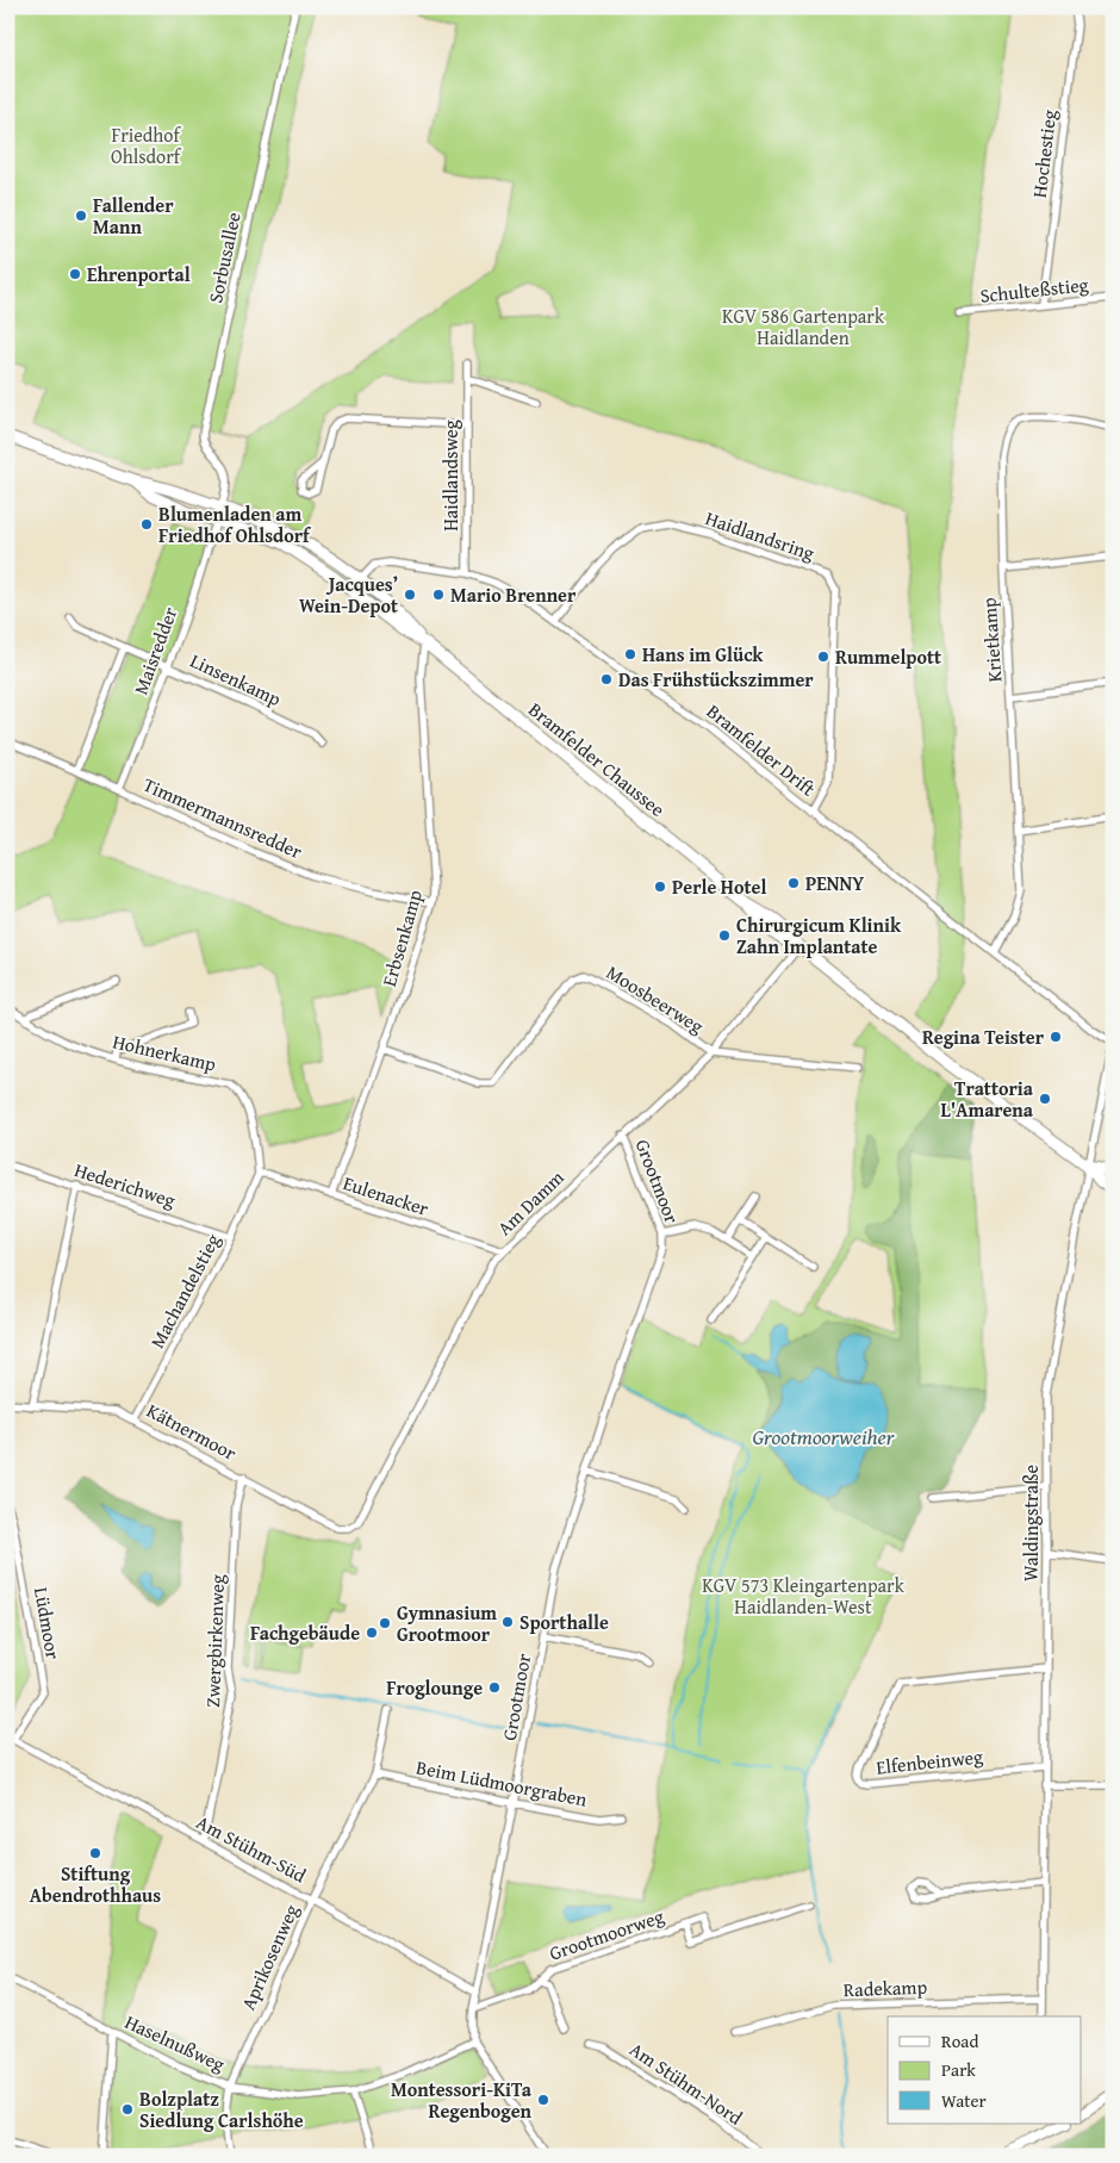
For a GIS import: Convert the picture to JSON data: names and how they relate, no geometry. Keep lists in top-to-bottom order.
{
  "streets": {
    "main road": ["Bramfelder Chaussee"],
    "street": [
      "Hochestieg",
      "Sorbusallee",
      "Schulteßstieg",
      "Haidlandsweg",
      "Haidlandsring",
      "Krietkamp",
      "Maisredder",
      "Linsenkamp",
      "Bramfelder Drift",
      "Timmermannsredder",
      "Erbsenkamp",
      "Moosbeerweg",
      "Hohnerkamp",
      "Grootmoor",
      "Hederichweg",
      "Eulenacker",
      "Am Damm",
      "Machandelstieg",
      "Kätnermoor",
      "Waldingstraße",
      "Lüdmoor",
      "Zwergbirkenweg",
      "Elfenbeinweg",
      "Beim Lüdmoorgraben",
      "Am Stühm-Süd",
      "Grootmoorweg",
      "Aprikosenweg",
      "Radekamp",
      "Haselnußweg",
      "Am Stühm-Nord"
    ]
  },
  "crossings": [
    ["Hochestieg", "Schulteßstieg"],
    ["Sorbusallee", "Maisredder"],
    ["Sorbusallee", "Bramfelder Chaussee"],
    ["Haidlandsweg", "Bramfelder Drift"],
    ["Haidlandsring", "Bramfelder Drift"],
    ["Krietkamp", "Bramfelder Drift"],
    ["Maisredder", "Linsenkamp"],
    ["Maisredder", "Bramfelder Chaussee"],
    ["Maisredder", "Timmermannsredder"],
    ["Bramfelder Drift", "Bramfelder Chaussee"],
    ["Bramfelder Drift", "Waldingstraße"],
    ["Bramfelder Chaussee", "Erbsenkamp"],
    ["Bramfelder Chaussee", "Am Damm"],
    ["Bramfelder Chaussee", "Waldingstraße"],
    ["Timmermannsredder", "Erbsenkamp"],
    ["Erbsenkamp", "Moosbeerweg"],
    ["Erbsenkamp", "Eulenacker"],
    ["Moosbeerweg", "Am Damm"],
    ["Hohnerkamp", "Eulenacker"],
    ["Hohnerkamp", "Machandelstieg"],
    ["Grootmoor", "Am Damm"],
    ["Grootmoor", "Beim Lüdmoorgraben"],
    ["Grootmoor", "Am Stühm-Süd"],
    ["Grootmoor", "Grootmoorweg"],
    ["Grootmoor", "Haselnußweg"],
    ["Hederichweg", "Machandelstieg"],
    ["Eulenacker", "Am Damm"],
    ["Eulenacker", "Machandelstieg"],
    ["Am Damm", "Kätnermoor"],
    ["Machandelstieg", "Kätnermoor"],
    ["Kätnermoor", "Zwergbirkenweg"],
    ["Waldingstraße", "Elfenbeinweg"],
    ["Waldingstraße", "Radekamp"],
    ["Lüdmoor", "Am Stühm-Süd"],
    ["Zwergbirkenweg", "Am Stühm-Süd"],
    ["Beim Lüdmoorgraben", "Aprikosenweg"],
    ["Am Stühm-Süd", "Aprikosenweg"],
    ["Aprikosenweg", "Haselnußweg"]
  ],
  "water": ["Grootmoorweiher"],
  "parks": ["Friedhof Ohlsdorf", "KGV 586 Gartenpark Haidlanden", "KGV 573 Kleingartenpark Haidlanden-West"],
  "places": [
    "Fallender Mann",
    "Ehrenportal",
    "Blumenladen am Friedhof Ohlsdorf",
    "Jacques’ Wein-Depot",
    "Mario Brenner",
    "Hans im Glück",
    "Rummelpott",
    "Das Frühstückszimmer",
    "PENNY",
    "Perle Hotel",
    "Chirurgicum Klinik Zahn Implantate",
    "Regina Teister",
    "Trattoria L'Amarena",
    "Sporthalle",
    "Gymnasium Grootmoor",
    "Fachgebäude",
    "Froglounge",
    "Stiftung Abendrothhaus",
    "Montessori-KiTa Regenbogen",
    "Bolzplatz Siedlung Carlshöhe"
  ],
  "legend": ["Road", "Park", "Water"]
}
